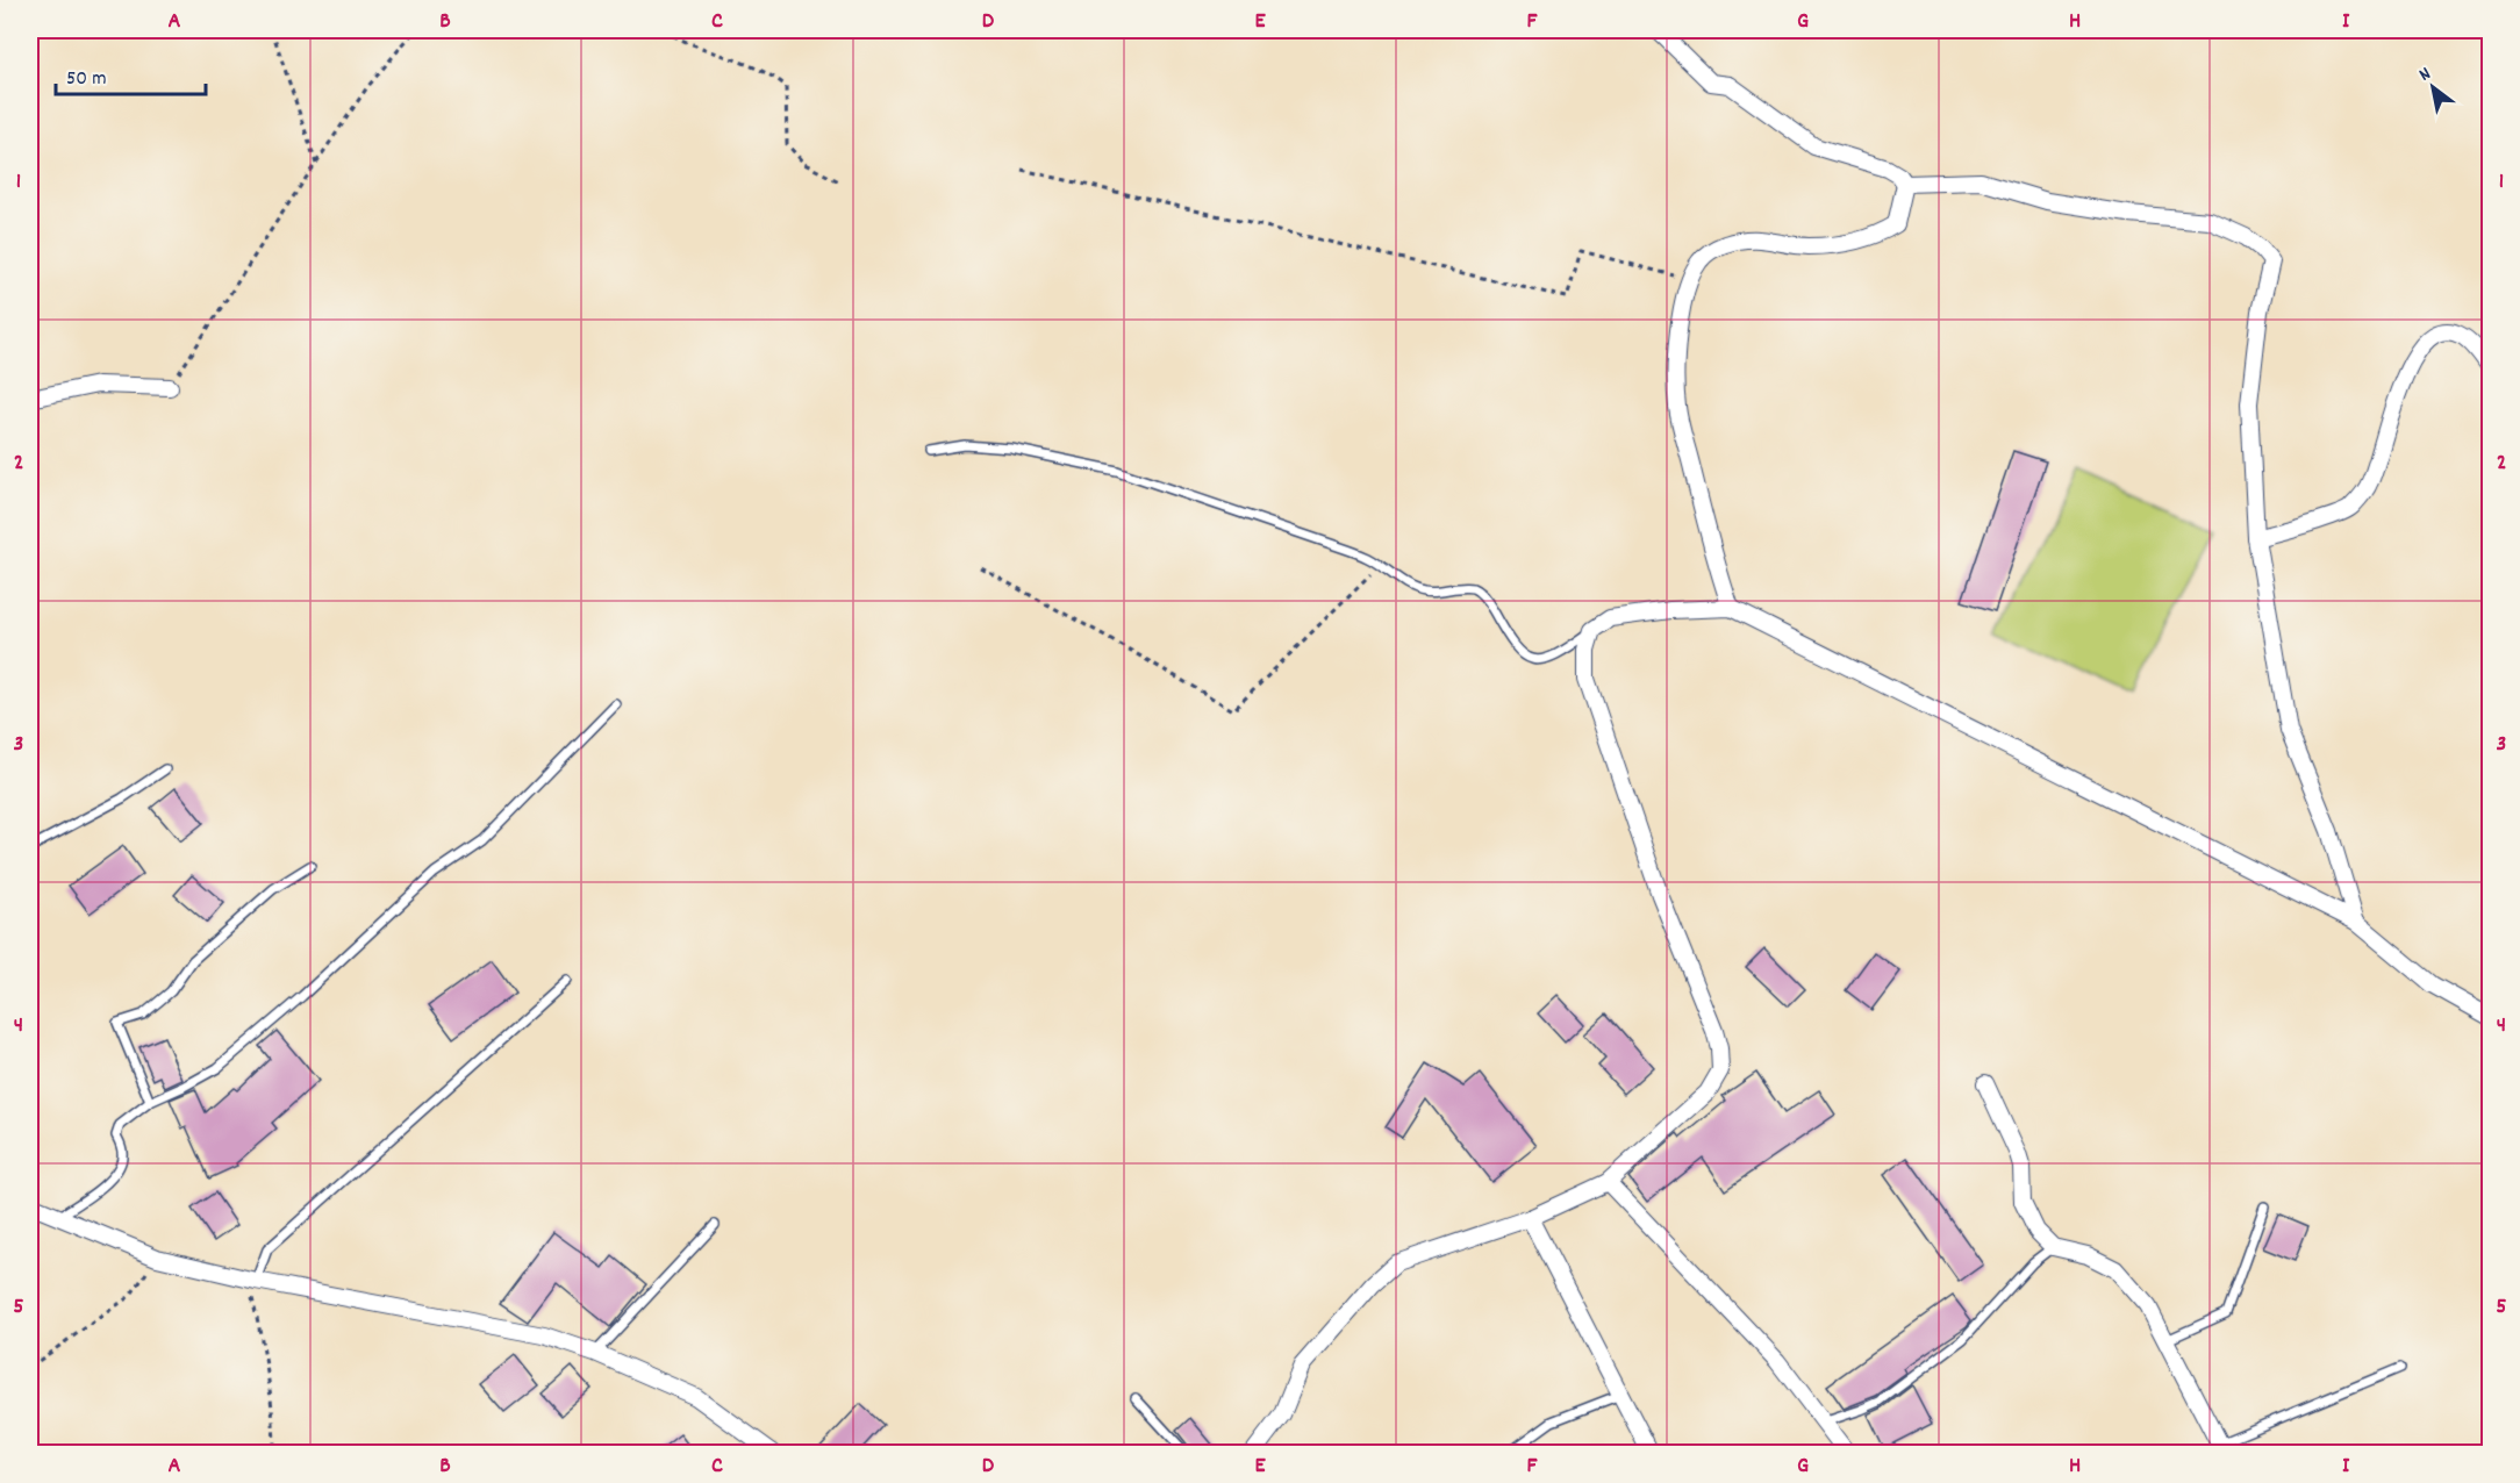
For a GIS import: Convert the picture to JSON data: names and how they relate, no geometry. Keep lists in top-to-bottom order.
{
  "scale_bar": "50 m",
  "north": "top left",
  "grid": {
    "columns": [
      "A",
      "B",
      "C",
      "D",
      "E",
      "F",
      "G",
      "H",
      "I"
    ],
    "rows": [
      "1",
      "2",
      "3",
      "4",
      "5"
    ]
  }
}
